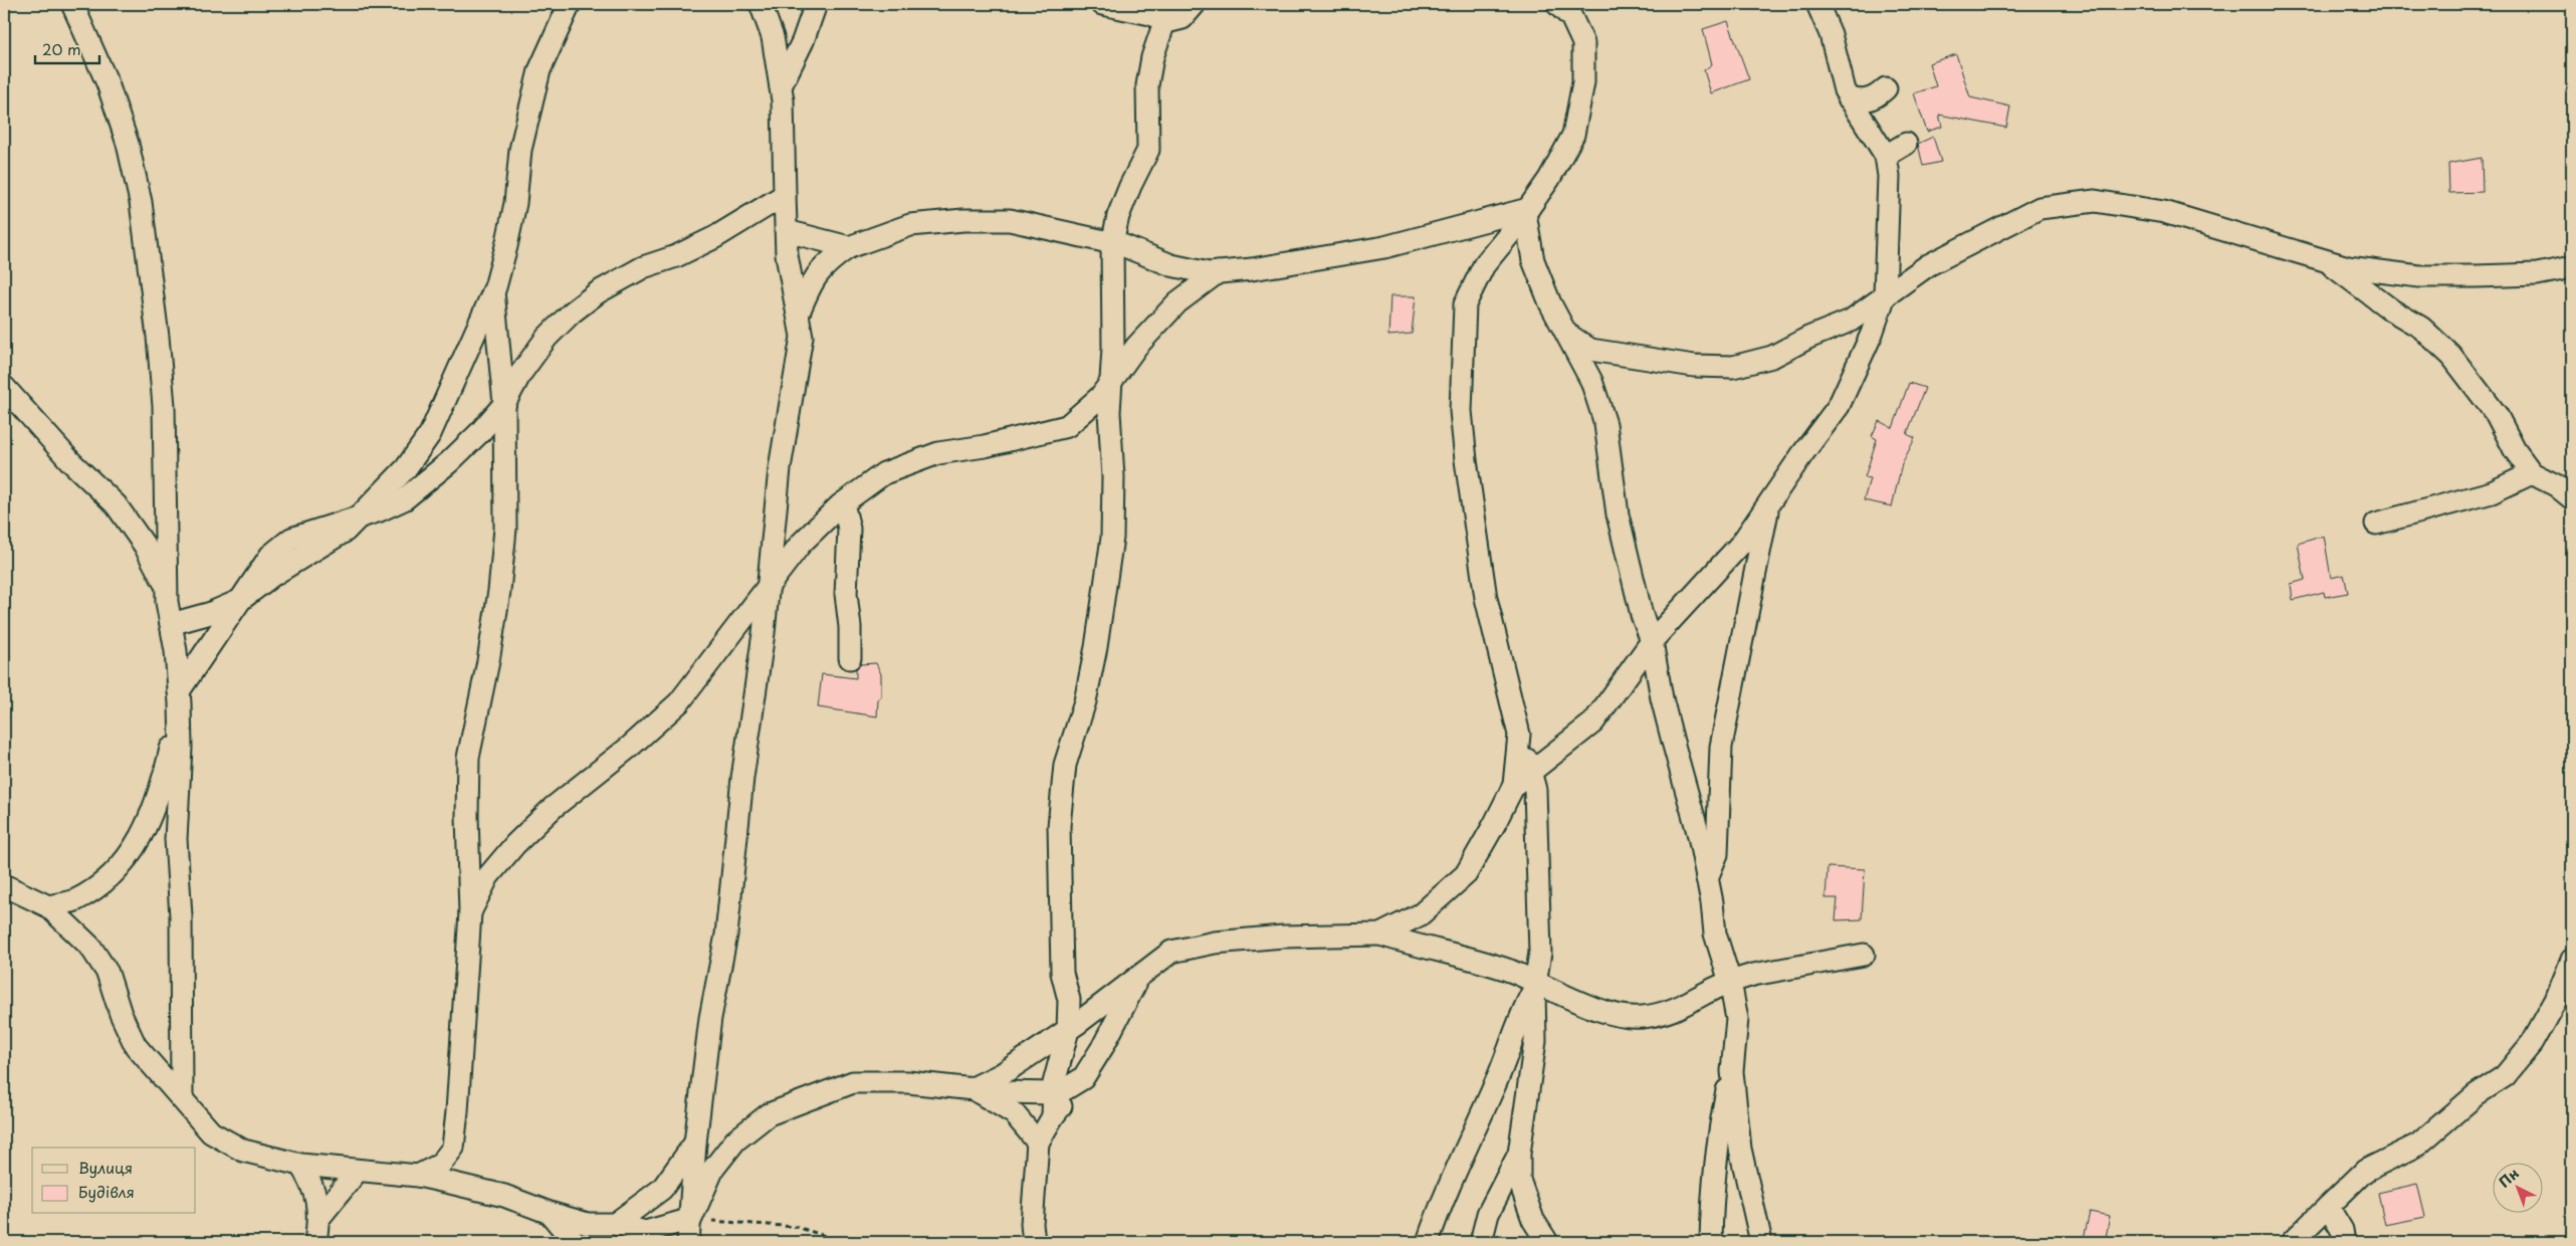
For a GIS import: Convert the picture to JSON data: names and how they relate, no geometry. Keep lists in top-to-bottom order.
{
  "legend": ["Вулиця", "Будівля"],
  "scale_bar": "20 m",
  "north": "top left"
}
